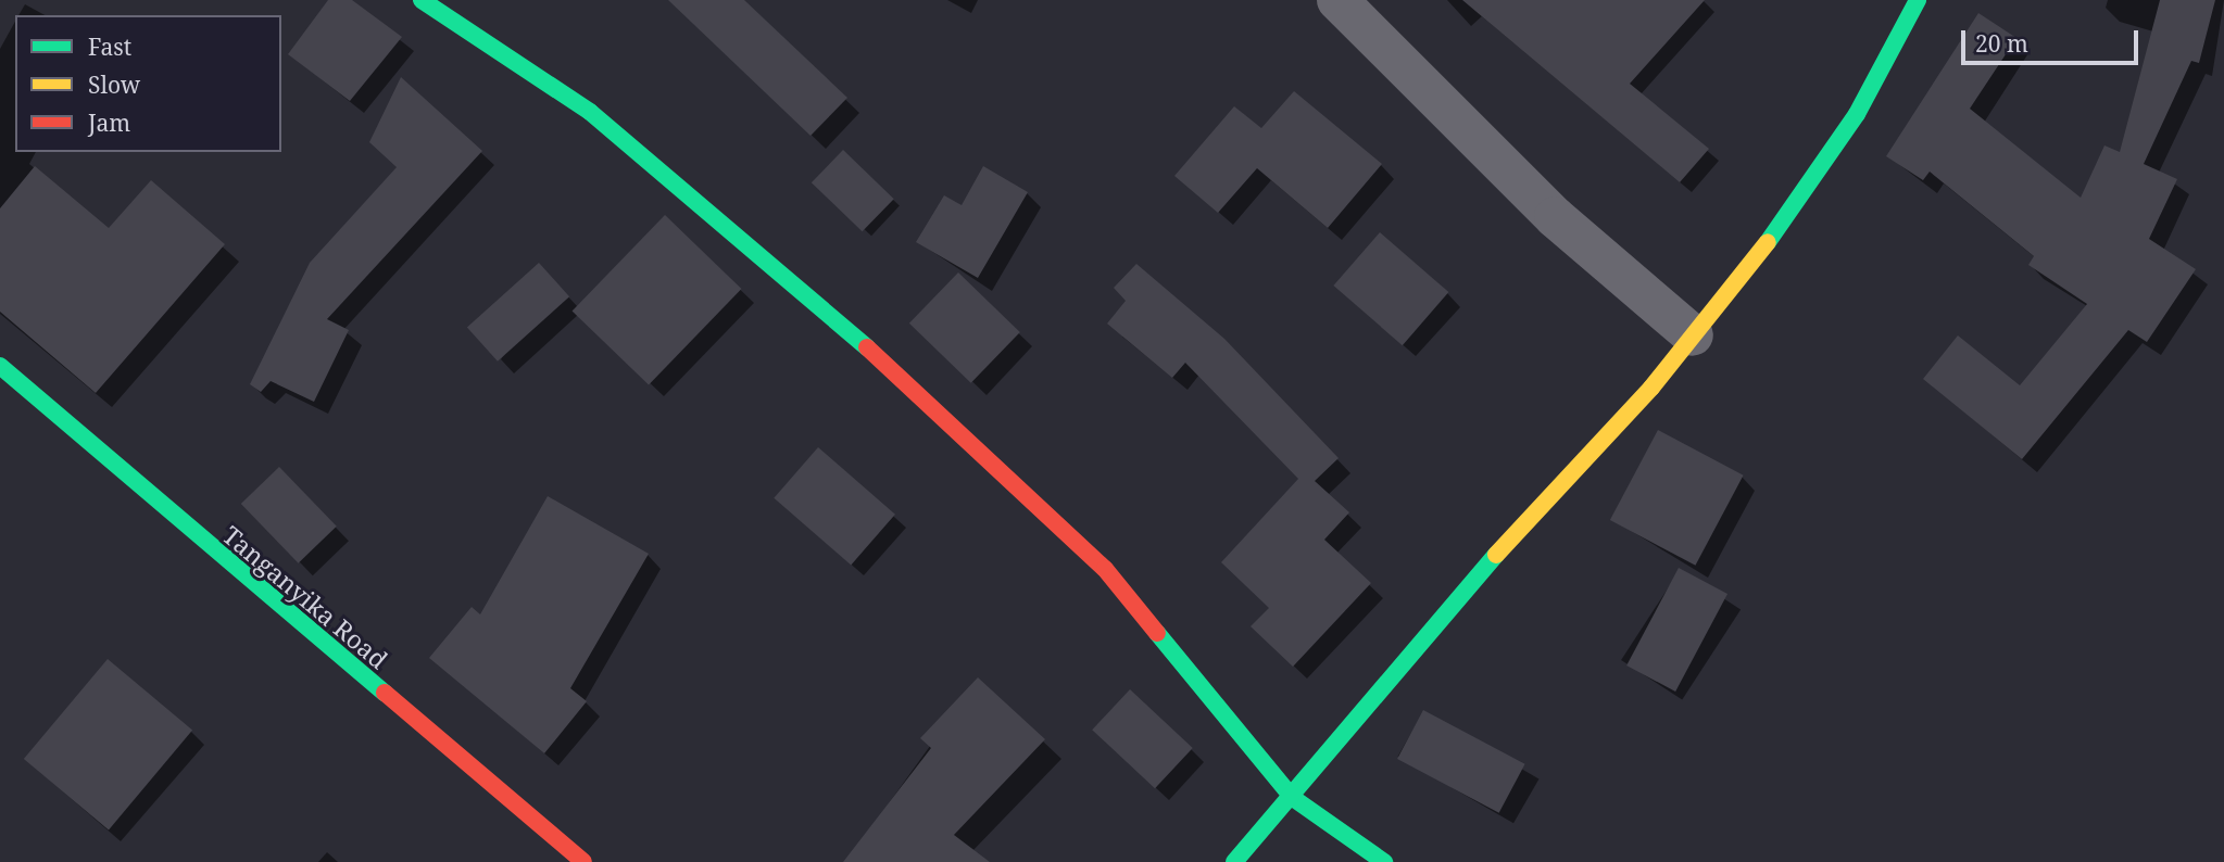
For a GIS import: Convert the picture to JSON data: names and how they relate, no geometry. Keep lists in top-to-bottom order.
{
  "streets": {
    "street": ["Tanganyika Road"]
  },
  "legend": ["Fast", "Slow", "Jam"],
  "scale_bar": "20 m"
}
